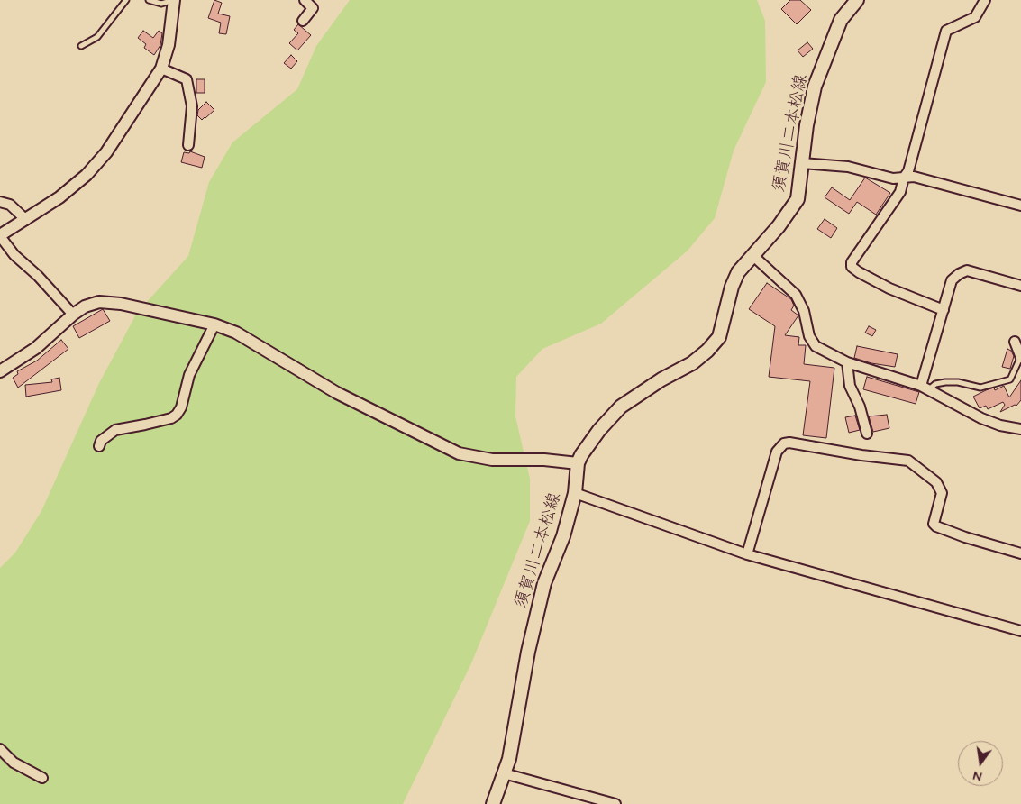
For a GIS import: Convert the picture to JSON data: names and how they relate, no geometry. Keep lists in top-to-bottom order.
{
  "streets": {
    "main road": ["須賀川二本松線"]
  },
  "north": "bottom"
}
